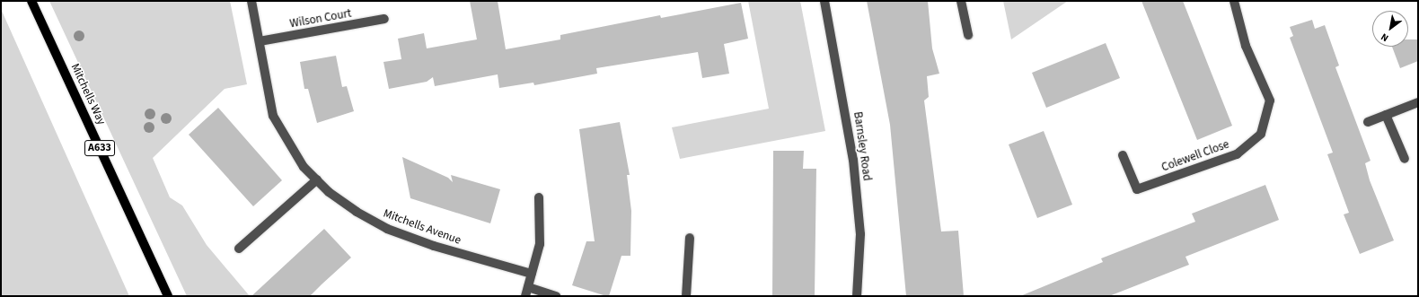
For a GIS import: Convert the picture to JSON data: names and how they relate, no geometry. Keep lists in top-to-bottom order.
{
  "streets": {
    "main road": ["Mitchells Way", "A633"],
    "street": [
      "Wilson Court",
      "Barnsley Road",
      "Colewell Close",
      "Mitchells Avenue"
    ]
  },
  "crossings": [
    ["Wilson Court", "Mitchells Avenue"]
  ],
  "north": "bottom left"
}
